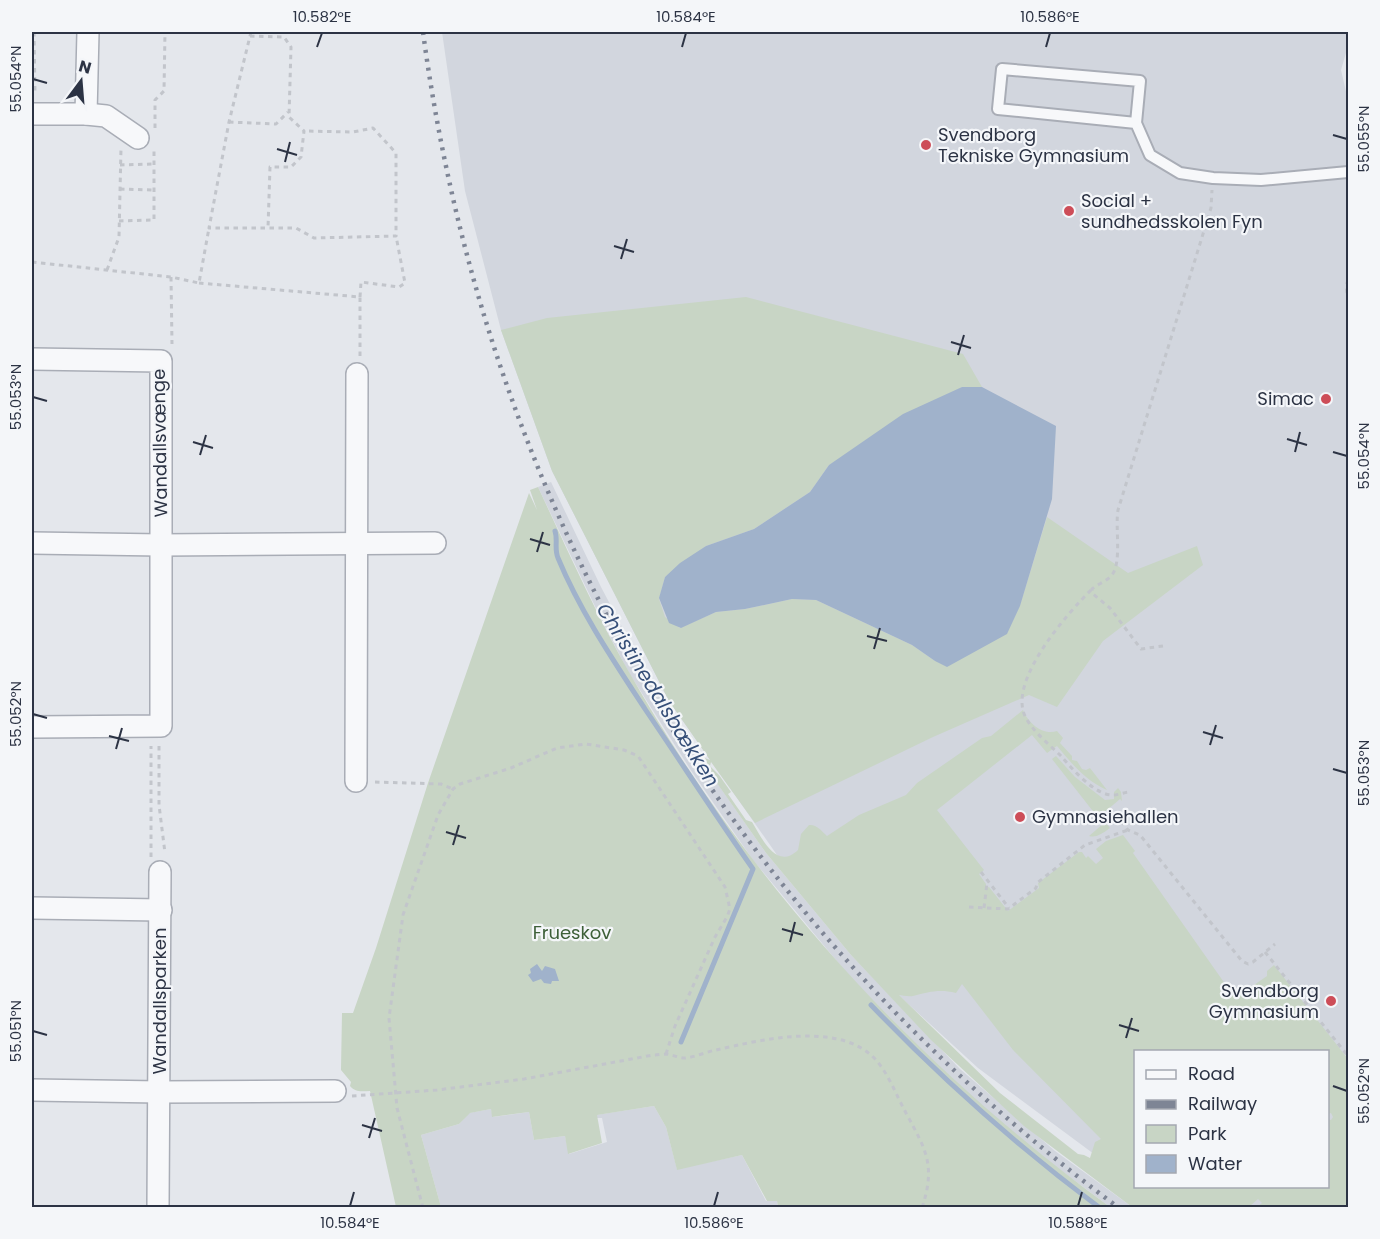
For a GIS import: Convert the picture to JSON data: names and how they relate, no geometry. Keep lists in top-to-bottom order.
{
  "streets": {
    "street": ["Wandallsvænge", "Wandallsparken"]
  },
  "water": ["Christinedalsbækken"],
  "parks": ["Frueskov"],
  "places": [
    "Svendborg Tekniske Gymnasium",
    "Social + sundhedsskolen Fyn",
    "Simac",
    "Gymnasiehallen",
    "Svendborg Gymnasium"
  ],
  "legend": [
    "Road",
    "Railway",
    "Park",
    "Water"
  ],
  "north": "top",
  "coordinates": [
    "10.582°E",
    "10.584°E",
    "10.586°E",
    "55.054°N",
    "55.055°N",
    "55.053°N",
    "55.052°N",
    "55.051°N",
    "10.588°E"
  ]
}
